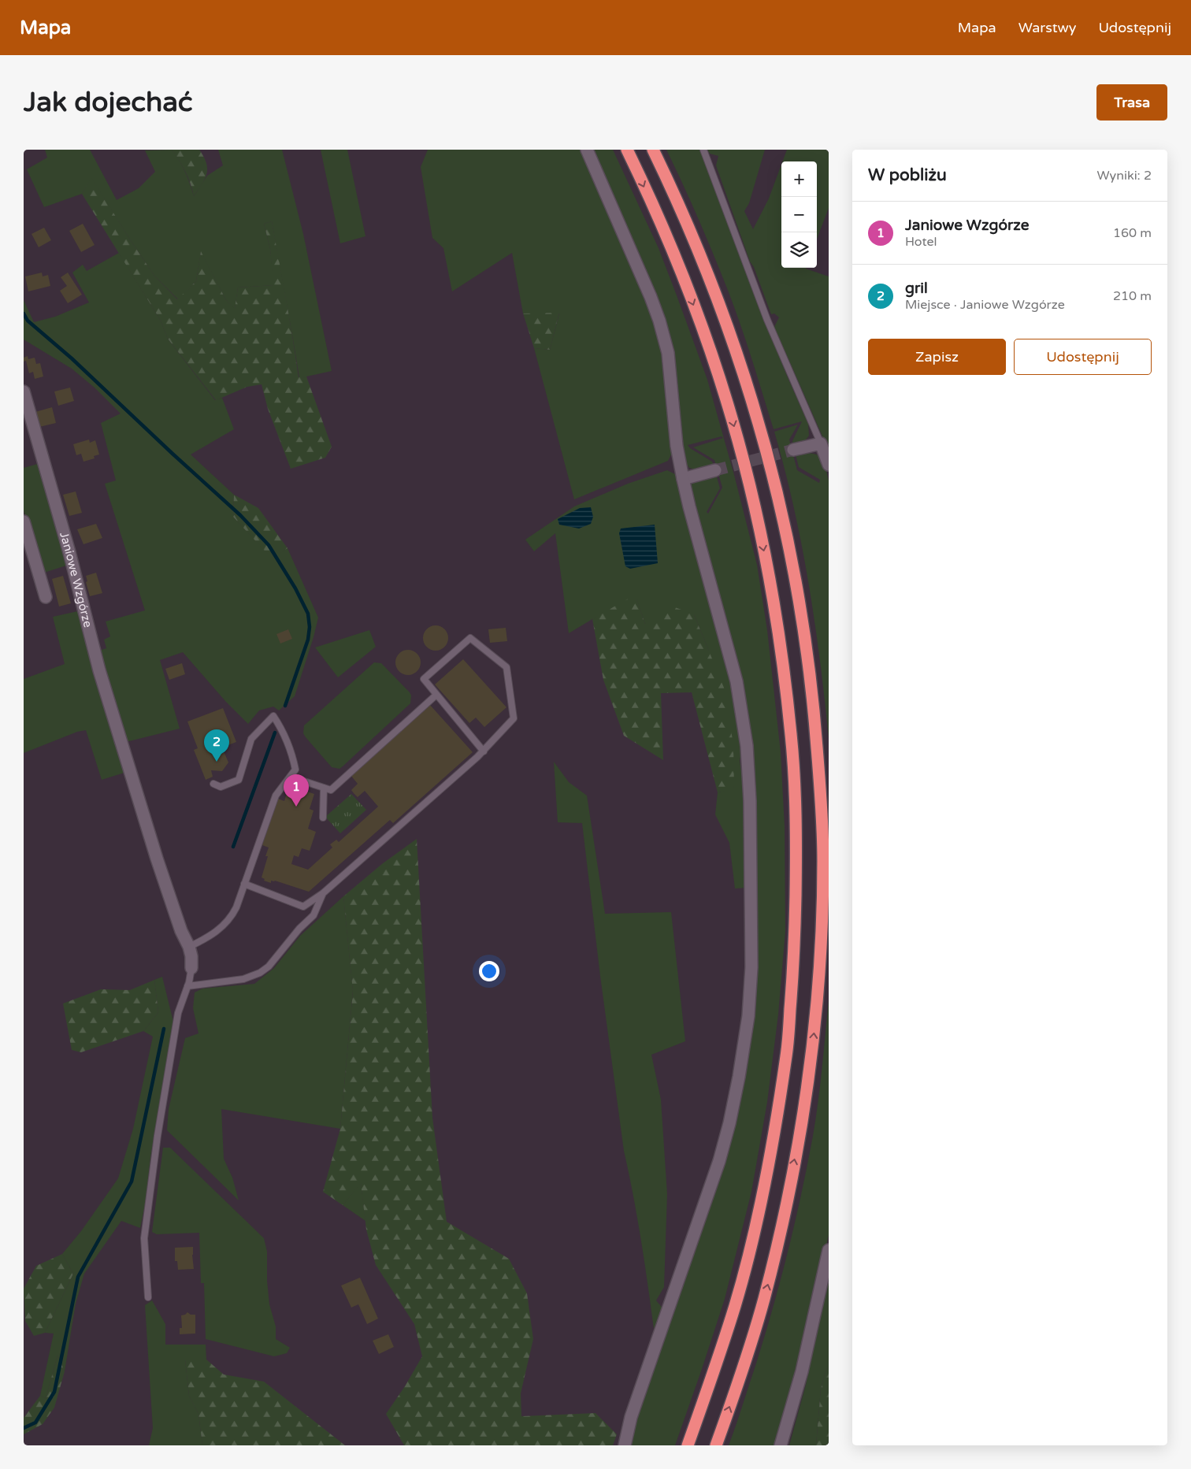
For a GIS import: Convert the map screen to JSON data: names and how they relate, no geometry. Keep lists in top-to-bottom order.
{
  "streets": {
    "street": ["Janiowe Wzgórze"]
  },
  "page": {
    "header": "Mapa",
    "nav": ["Mapa", "Warstwy", "Udostępnij"],
    "buttons": [
      "Trasa",
      ["Zapisz", "Udostępnij"]
    ],
    "title": "Jak dojechać",
    "heading": ["W pobliżu", "Wyniki: 2"],
    "map_buttons": ["+", "−"],
    "list": [
      {
        "mark": "1",
        "name": "Janiowe Wzgórze",
        "note": "Hotel",
        "value": "160 m"
      },
      {
        "mark": "2",
        "name": "gril",
        "note": "Miejsce · Janiowe Wzgórze",
        "value": "210 m"
      }
    ],
    "pins": ["2", "1"]
  }
}
